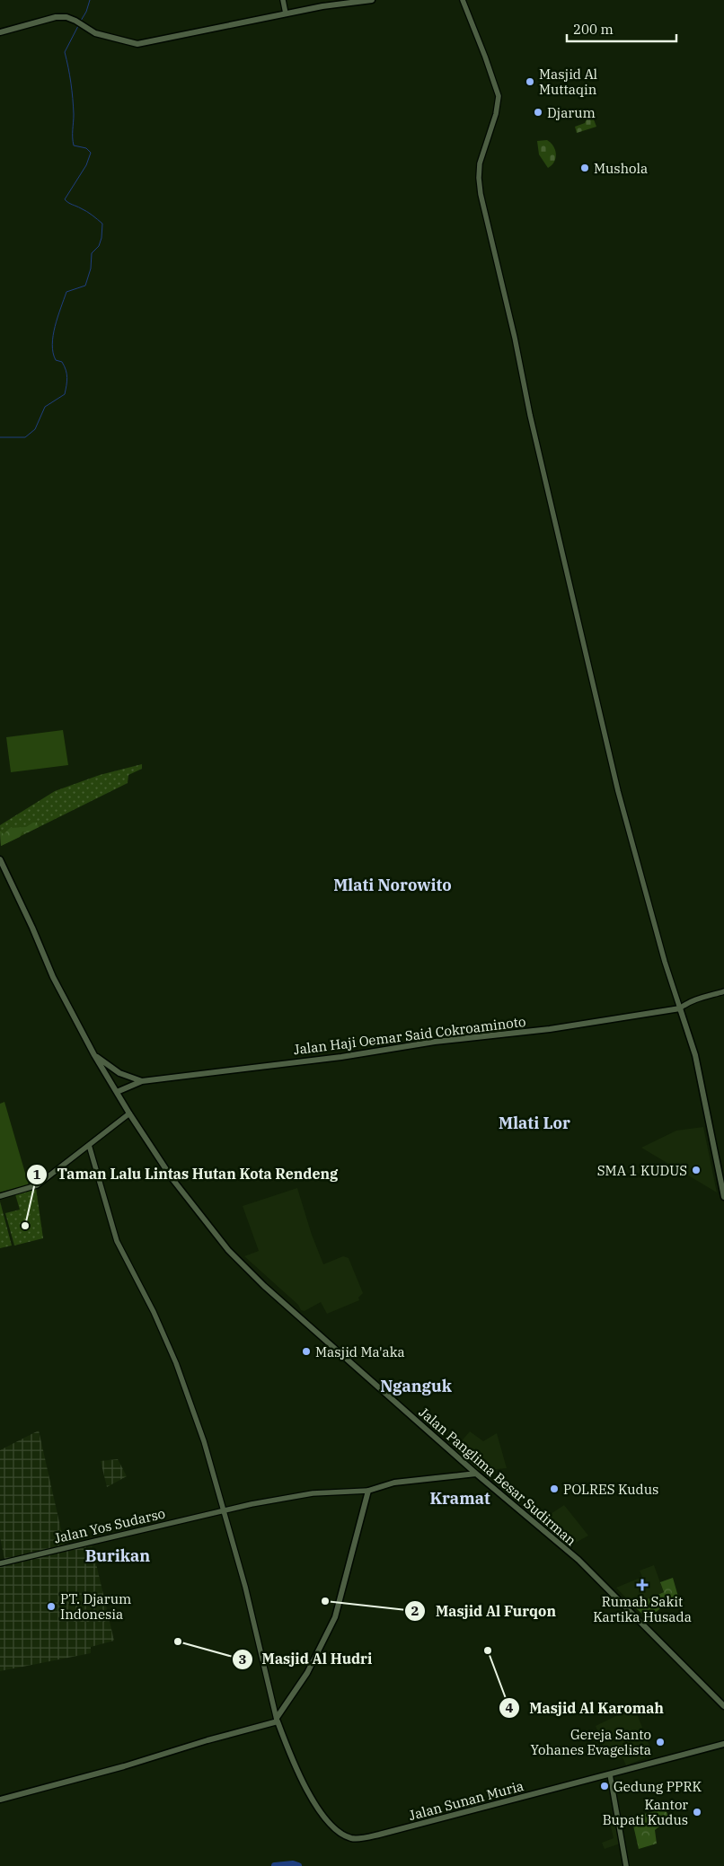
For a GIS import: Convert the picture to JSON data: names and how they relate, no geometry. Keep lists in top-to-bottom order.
{
  "streets": {
    "main road": ["Jalan Haji Oemar Said Cokroaminoto", "Jalan Panglima Besar Sudirman", "Jalan Sunan Muria"],
    "street": ["Jalan Yos Sudarso"]
  },
  "districts": [
    "Mlati Norowito",
    "Mlati Lor",
    "Nganguk",
    "Kramat",
    "Burikan"
  ],
  "places": {
    "other": [
      "Masjid Al Muttaqin",
      "Djarum",
      "Mushola",
      "SMA 1 KUDUS",
      "Taman Lalu Lintas Hutan Kota Rendeng",
      "Masjid Ma'aka",
      "POLRES Kudus",
      "Masjid Al Furqon",
      "PT. Djarum Indonesia",
      "Masjid Al Hudri",
      "Masjid Al Karomah",
      "Gereja Santo Yohanes Evagelista",
      "Gedung PPRK",
      "Kantor Bupati Kudus"
    ],
    "health": ["Rumah Sakit Kartika Husada"]
  },
  "scale_bar": "200 m"
}
